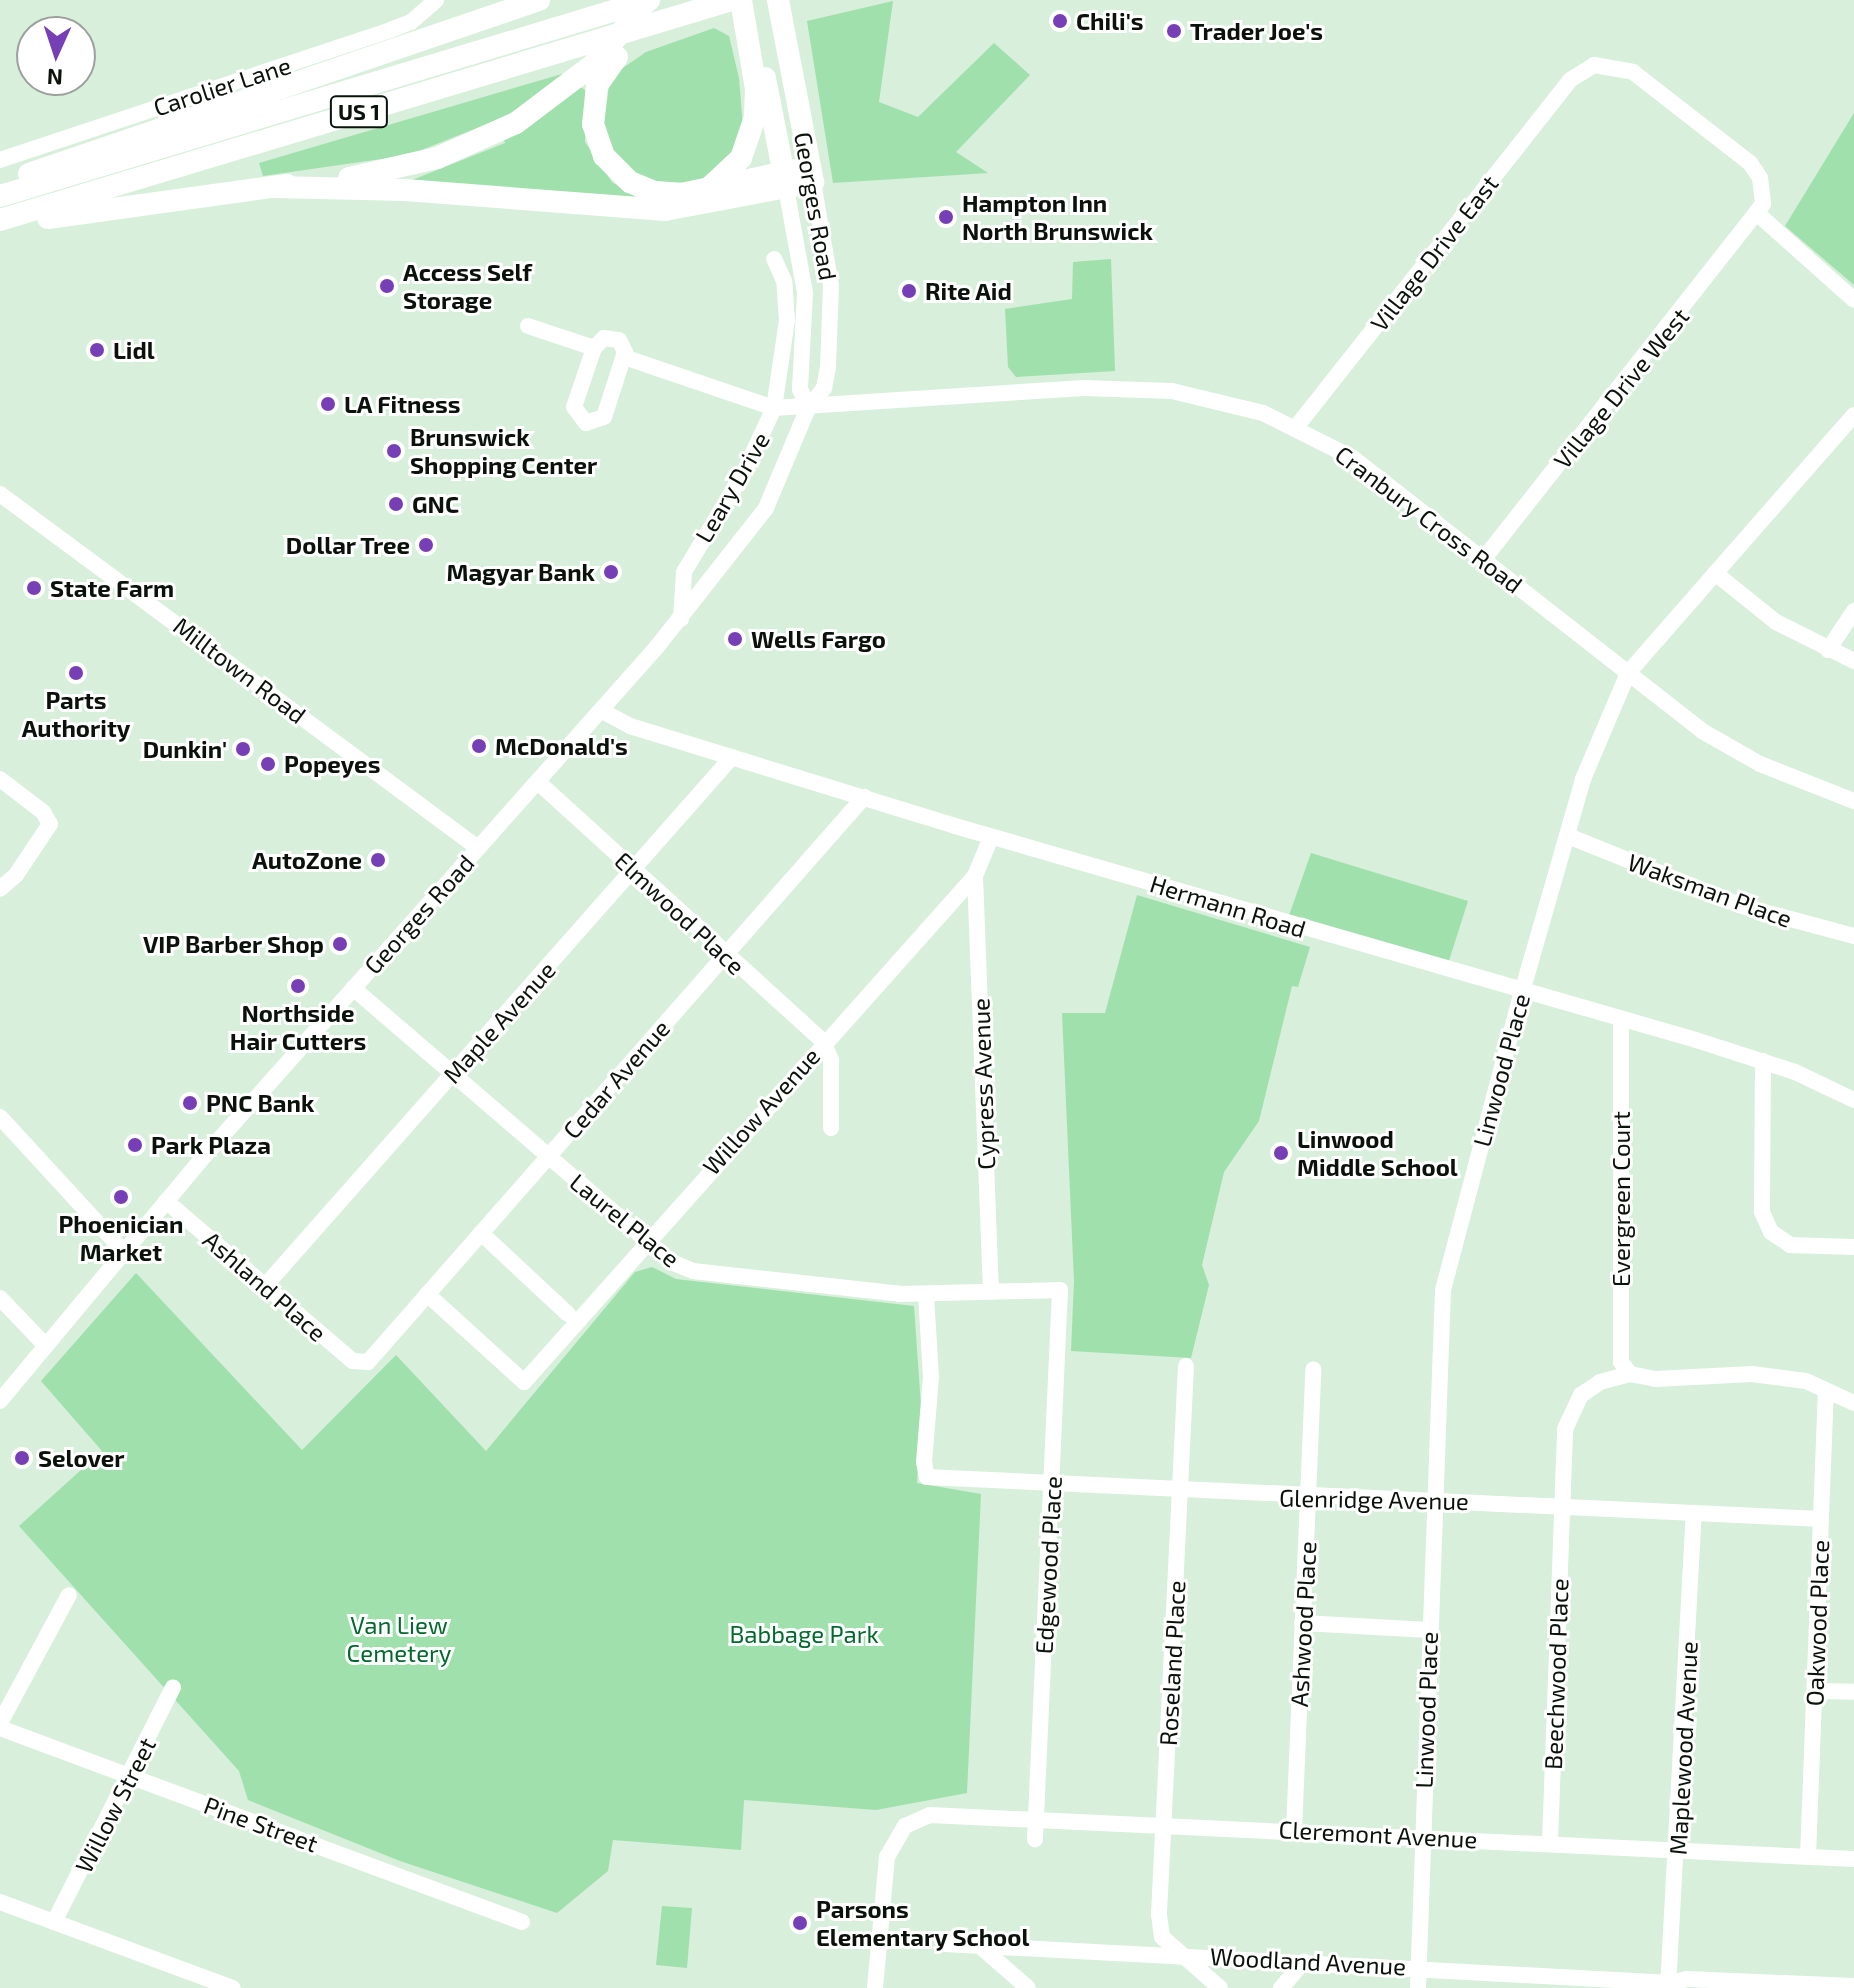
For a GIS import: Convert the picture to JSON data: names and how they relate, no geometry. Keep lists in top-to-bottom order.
{
  "streets": {
    "highway": ["US 1", "Georges Road"],
    "street": [
      "Carolier Lane",
      "Village Drive East",
      "Village Drive West",
      "Leary Drive",
      "Cranbury Cross Road",
      "Milltown Road",
      "Waksman Place",
      "Hermann Road",
      "Elmwood Place",
      "Maple Avenue",
      "Linwood Place",
      "Cedar Avenue",
      "Cypress Avenue",
      "Willow Avenue",
      "Evergreen Court",
      "Laurel Place",
      "Ashland Place",
      "Glenridge Avenue",
      "Edgewood Place",
      "Oakwood Place",
      "Ashwood Place",
      "Roseland Place",
      "Beechwood Place",
      "Maplewood Avenue",
      "Willow Street",
      "Pine Street",
      "Cleremont Avenue",
      "Woodland Avenue"
    ]
  },
  "crossings": [
    ["US 1", "Georges Road"],
    ["Georges Road", "Leary Drive"],
    ["Georges Road", "Cranbury Cross Road"],
    ["Georges Road", "Milltown Road"],
    ["Georges Road", "Hermann Road"],
    ["Georges Road", "Elmwood Place"],
    ["Georges Road", "Laurel Place"],
    ["Georges Road", "Ashland Place"],
    ["Village Drive East", "Village Drive West"],
    ["Village Drive East", "Cranbury Cross Road"],
    ["Village Drive West", "Cranbury Cross Road"],
    ["Leary Drive", "Cranbury Cross Road"],
    ["Cranbury Cross Road", "Linwood Place"],
    ["Waksman Place", "Linwood Place"],
    ["Hermann Road", "Maple Avenue"],
    ["Hermann Road", "Linwood Place"],
    ["Hermann Road", "Cedar Avenue"],
    ["Hermann Road", "Willow Avenue"],
    ["Hermann Road", "Evergreen Court"],
    ["Elmwood Place", "Maple Avenue"],
    ["Elmwood Place", "Cedar Avenue"],
    ["Elmwood Place", "Willow Avenue"],
    ["Maple Avenue", "Laurel Place"],
    ["Maple Avenue", "Ashland Place"],
    ["Linwood Place", "Glenridge Avenue"],
    ["Linwood Place", "Cleremont Avenue"],
    ["Linwood Place", "Woodland Avenue"],
    ["Cedar Avenue", "Willow Avenue"],
    ["Cedar Avenue", "Laurel Place"],
    ["Cedar Avenue", "Ashland Place"],
    ["Cypress Avenue", "Willow Avenue"],
    ["Cypress Avenue", "Laurel Place"],
    ["Willow Avenue", "Laurel Place"],
    ["Laurel Place", "Glenridge Avenue"],
    ["Laurel Place", "Edgewood Place"],
    ["Glenridge Avenue", "Edgewood Place"],
    ["Glenridge Avenue", "Oakwood Place"],
    ["Glenridge Avenue", "Ashwood Place"],
    ["Glenridge Avenue", "Roseland Place"],
    ["Glenridge Avenue", "Beechwood Place"],
    ["Glenridge Avenue", "Maplewood Avenue"],
    ["Edgewood Place", "Cleremont Avenue"],
    ["Oakwood Place", "Cleremont Avenue"],
    ["Ashwood Place", "Cleremont Avenue"],
    ["Roseland Place", "Cleremont Avenue"],
    ["Roseland Place", "Woodland Avenue"],
    ["Beechwood Place", "Cleremont Avenue"],
    ["Maplewood Avenue", "Cleremont Avenue"],
    ["Maplewood Avenue", "Woodland Avenue"],
    ["Willow Street", "Pine Street"]
  ],
  "parks": ["Van Liew Cemetery", "Babbage Park"],
  "places": [
    "Chili's",
    "Trader Joe's",
    "Hampton Inn North Brunswick",
    "Access Self Storage",
    "Rite Aid",
    "Lidl",
    "LA Fitness",
    "Brunswick Shopping Center",
    "GNC",
    "Dollar Tree",
    "Magyar Bank",
    "State Farm",
    "Wells Fargo",
    "Parts Authority",
    "McDonald's",
    "Dunkin'",
    "Popeyes",
    "AutoZone",
    "VIP Barber Shop",
    "Northside Hair Cutters",
    "PNC Bank",
    "Park Plaza",
    "Linwood Middle School",
    "Phoenician Market",
    "Selover",
    "Parsons Elementary School"
  ],
  "north": "bottom"
}
